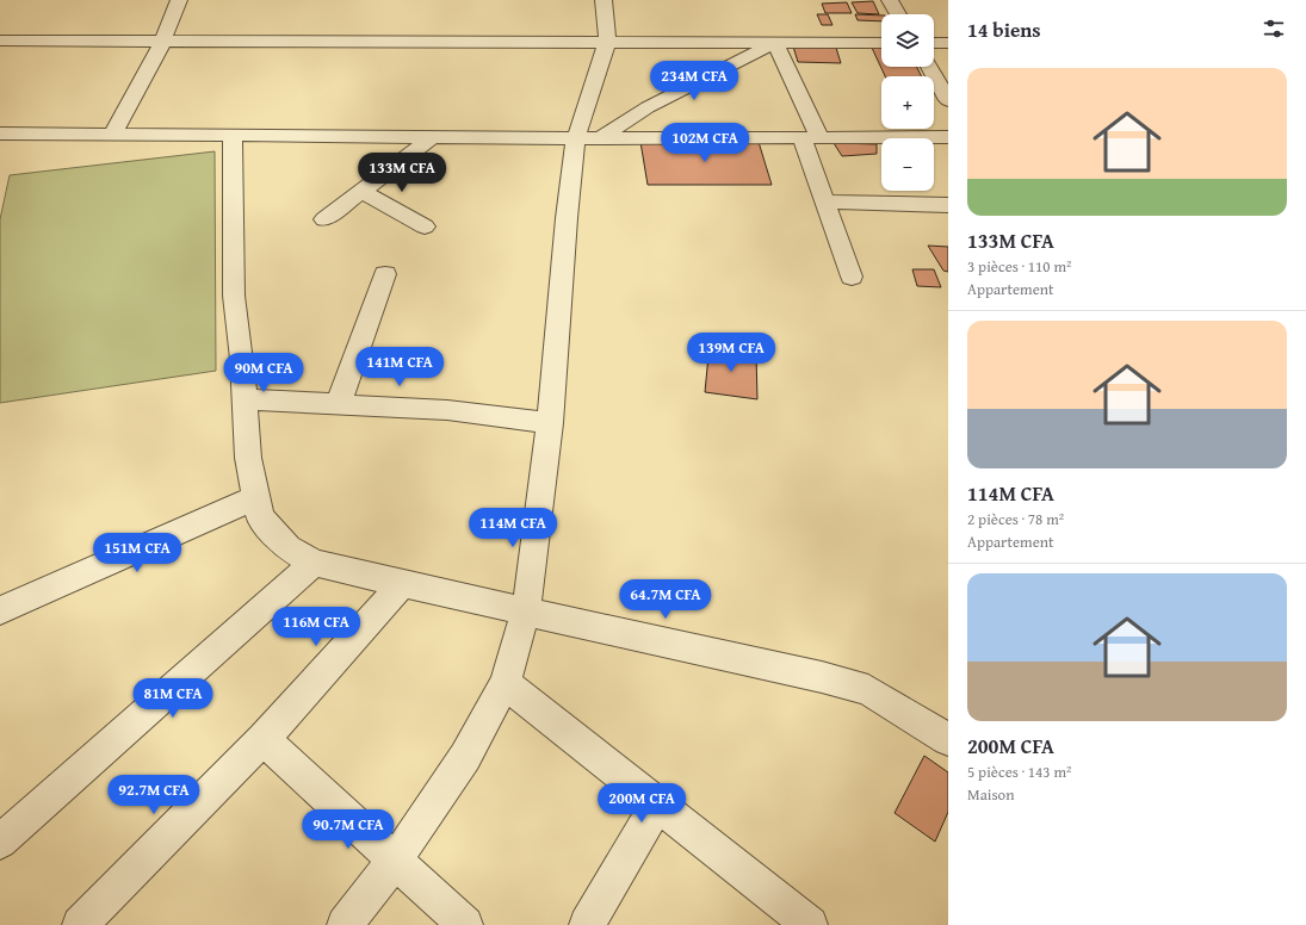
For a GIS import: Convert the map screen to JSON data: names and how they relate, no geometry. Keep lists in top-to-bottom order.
{
  "page": {
    "heading": "14 biens",
    "map_buttons": ["+", "−"],
    "list": [
      {
        "name": "133M CFA",
        "note": "3 pièces · 110 m² · Appartement"
      },
      {
        "name": "114M CFA",
        "note": "2 pièces · 78 m² · Appartement"
      },
      {
        "name": "200M CFA",
        "note": "5 pièces · 143 m² · Maison"
      }
    ],
    "price": [
      "234M CFA",
      "102M CFA",
      "133M CFA",
      "139M CFA",
      "141M CFA",
      "90M CFA",
      "114M CFA",
      "151M CFA",
      "64.7M CFA",
      "116M CFA",
      "81M CFA",
      "92.7M CFA",
      "200M CFA",
      "90.7M CFA"
    ]
  }
}
